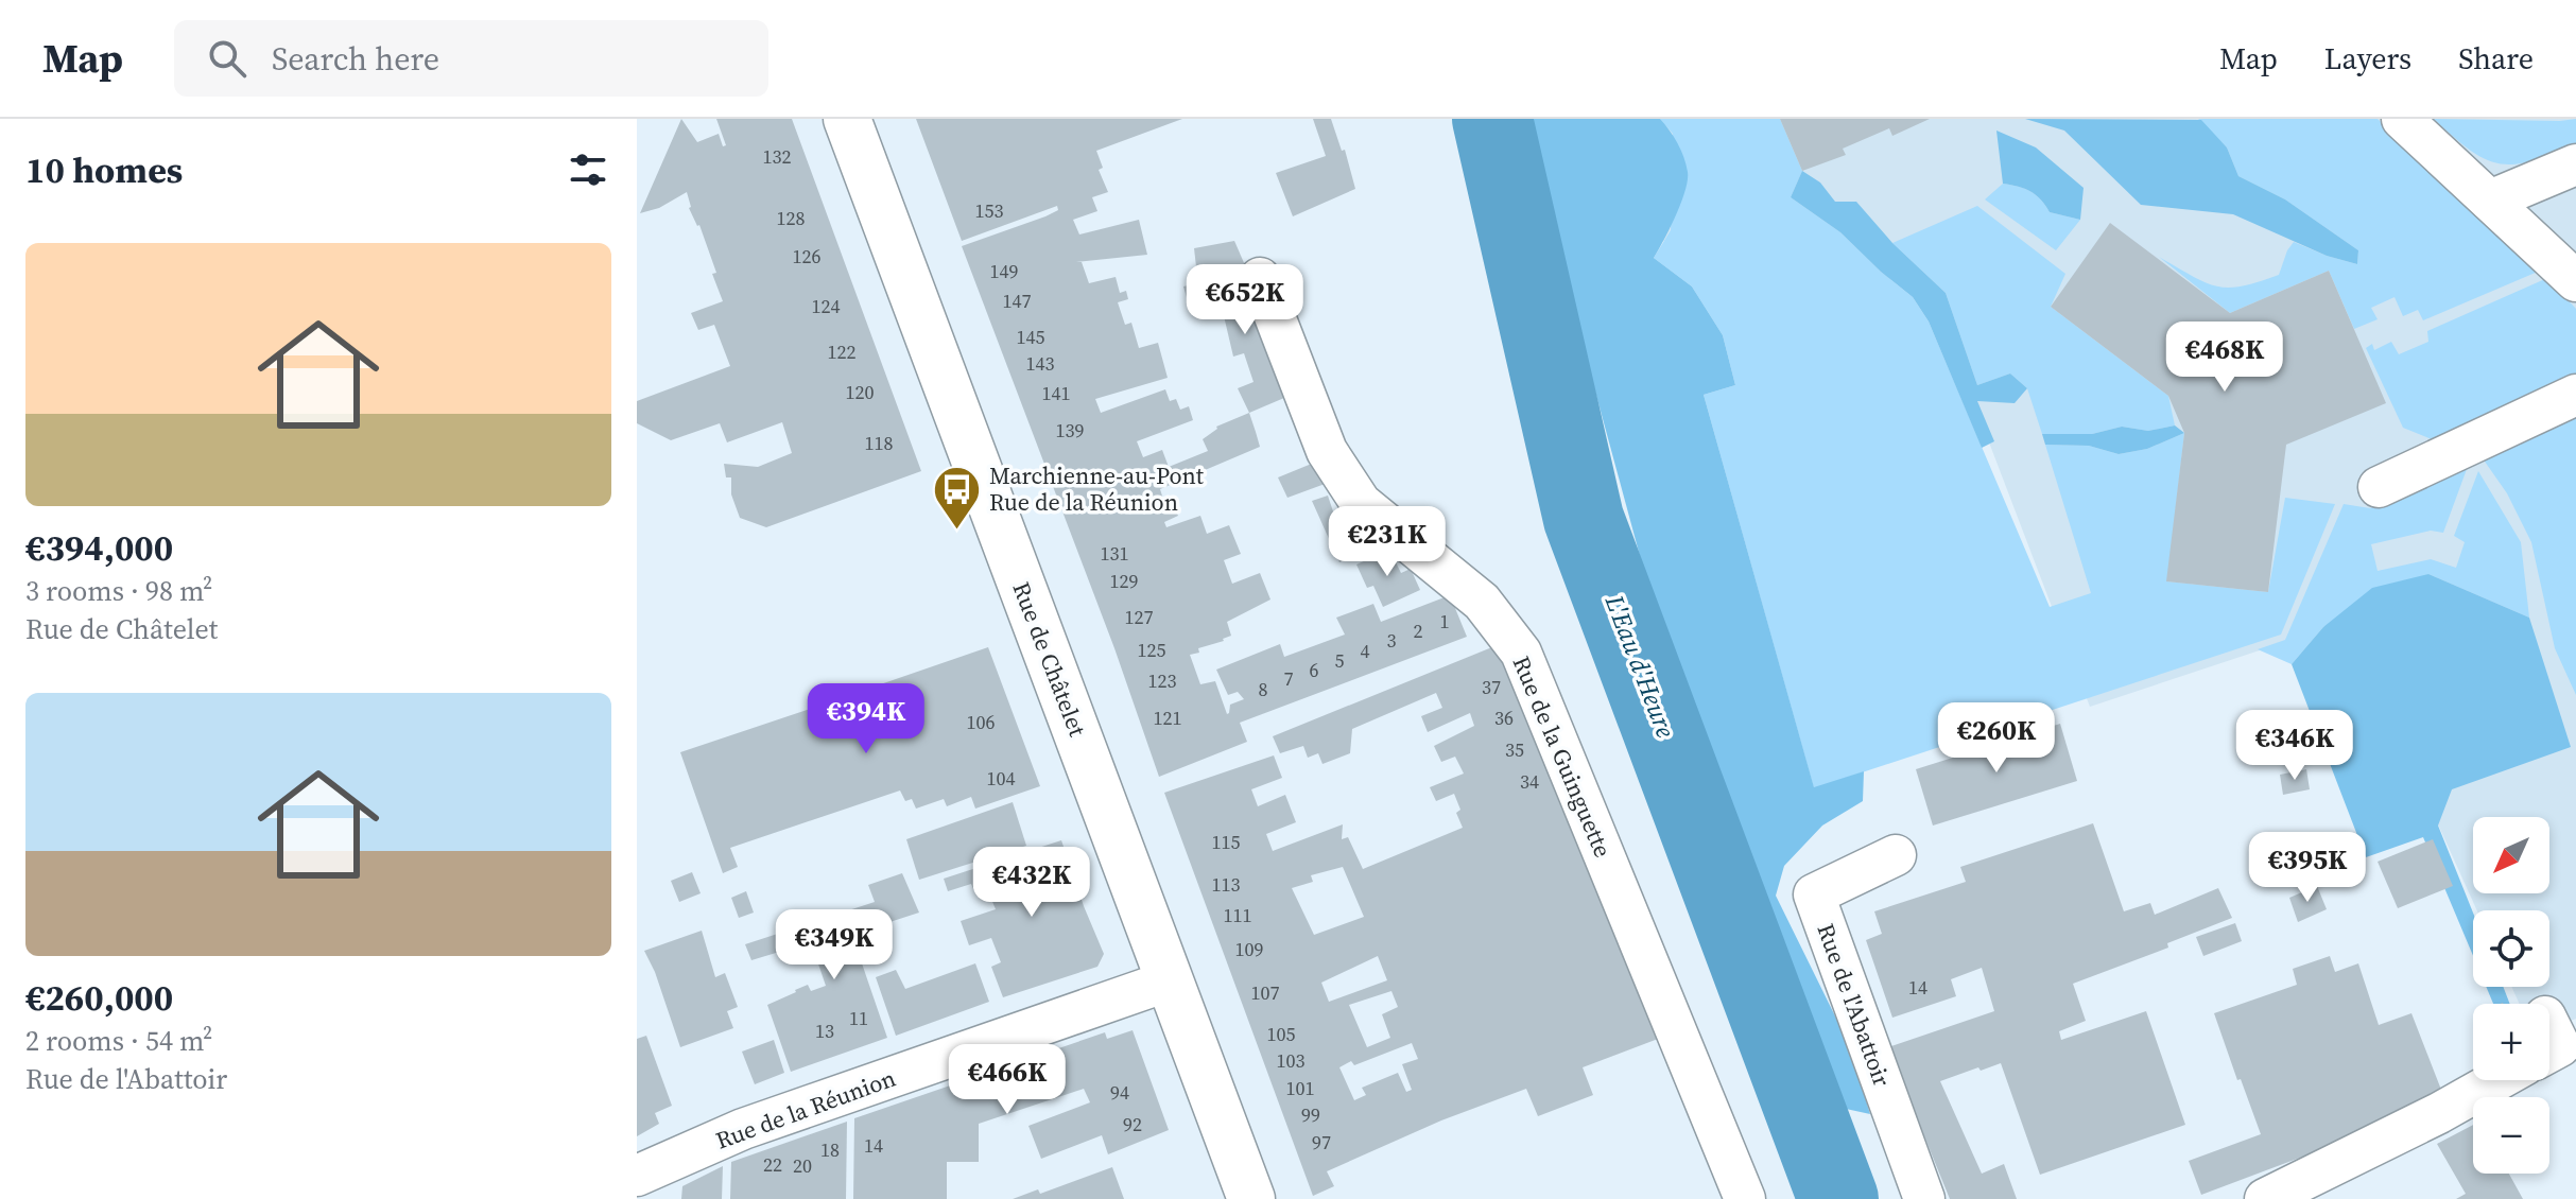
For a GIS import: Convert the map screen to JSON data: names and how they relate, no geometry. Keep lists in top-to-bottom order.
{
  "streets": {
    "main road": ["Rue de Châtelet"],
    "street": ["Rue de la Guinguette", "Rue de l'Abattoir", "Rue de la Réunion"]
  },
  "crossings": [
    ["Rue de Châtelet", "Rue de la Réunion"]
  ],
  "water": ["L'Eau d'Heure"],
  "places": {
    "bus stop": ["Marchienne-au-Pont Rue de la Réunion"]
  },
  "house_numbers": [
    "132",
    "153",
    "128",
    "126",
    "149",
    "147",
    "124",
    "145",
    "122",
    "143",
    "120",
    "141",
    "139",
    "118",
    "131",
    "129",
    "127",
    "1",
    "2",
    "3",
    "125",
    "4",
    "5",
    "6",
    "7",
    "123",
    "37",
    "8",
    "121",
    "36",
    "106",
    "35",
    "104",
    "34",
    "115",
    "113",
    "111",
    "109",
    "14",
    "107",
    "11",
    "13",
    "105",
    "103",
    "101",
    "94",
    "99",
    "92",
    "97",
    "14",
    "18",
    "22",
    "20"
  ],
  "north": "bottom left",
  "page": {
    "header": "Map",
    "search": "Search here",
    "nav": ["Map", "Layers", "Share"],
    "heading": "10 homes",
    "list": [
      {
        "name": "€394,000",
        "note": "3 rooms · 98 m² · Rue de Châtelet"
      },
      {
        "name": "€260,000",
        "note": "2 rooms · 54 m² · Rue de l'Abattoir"
      }
    ],
    "price": [
      "€652K",
      "€468K",
      "€231K",
      "€394K",
      "€260K",
      "€346K",
      "€395K",
      "€432K",
      "€349K",
      "€466K"
    ],
    "map_buttons": ["+", "−"]
  }
}
